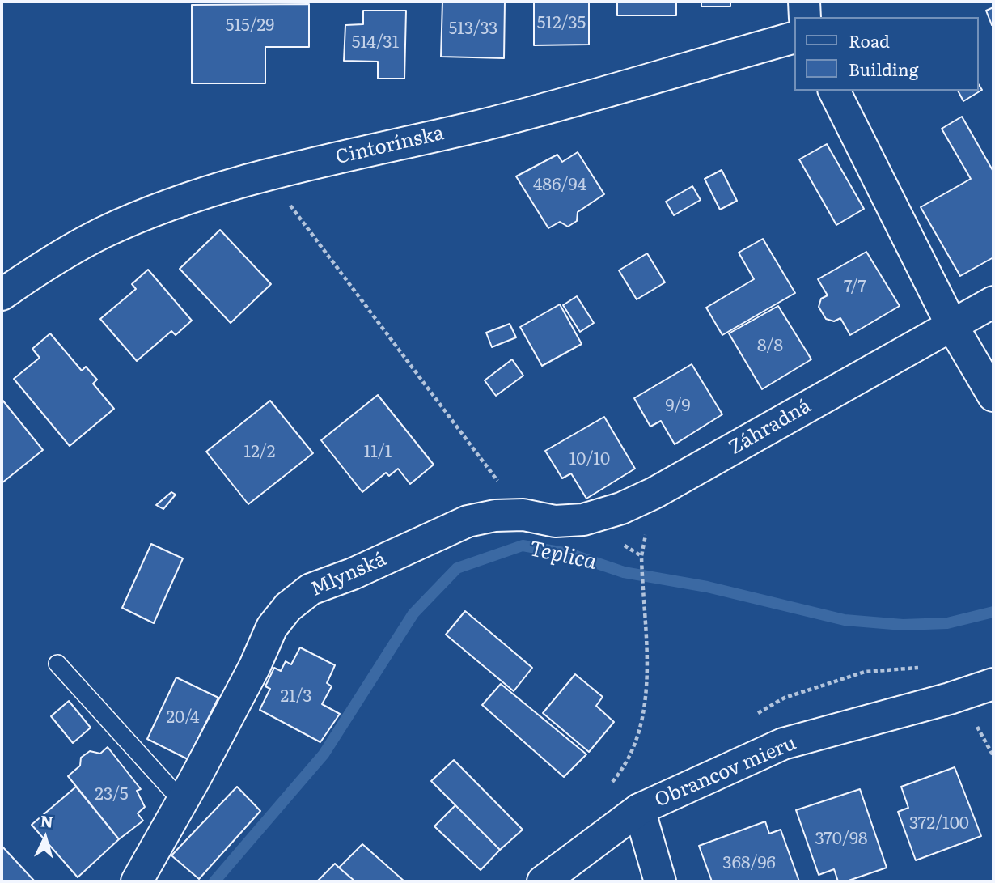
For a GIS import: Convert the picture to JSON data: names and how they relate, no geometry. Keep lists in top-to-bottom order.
{
  "streets": {
    "street": [
      "Cintorínska",
      "Záhradná",
      "Mlynská",
      "Obrancov mieru"
    ]
  },
  "crossings": [
    ["Záhradná", "Mlynská"]
  ],
  "water": ["Teplica"],
  "house_numbers": [
    "512/35",
    "515/29",
    "513/33",
    "514/31",
    "486/94",
    "7/7",
    "8/8",
    "9/9",
    "12/2",
    "11/1",
    "10/10",
    "21/3",
    "20/4",
    "23/5",
    "372/100",
    "370/98",
    "368/96"
  ],
  "legend": ["Road", "Building"],
  "north": "top"
}
